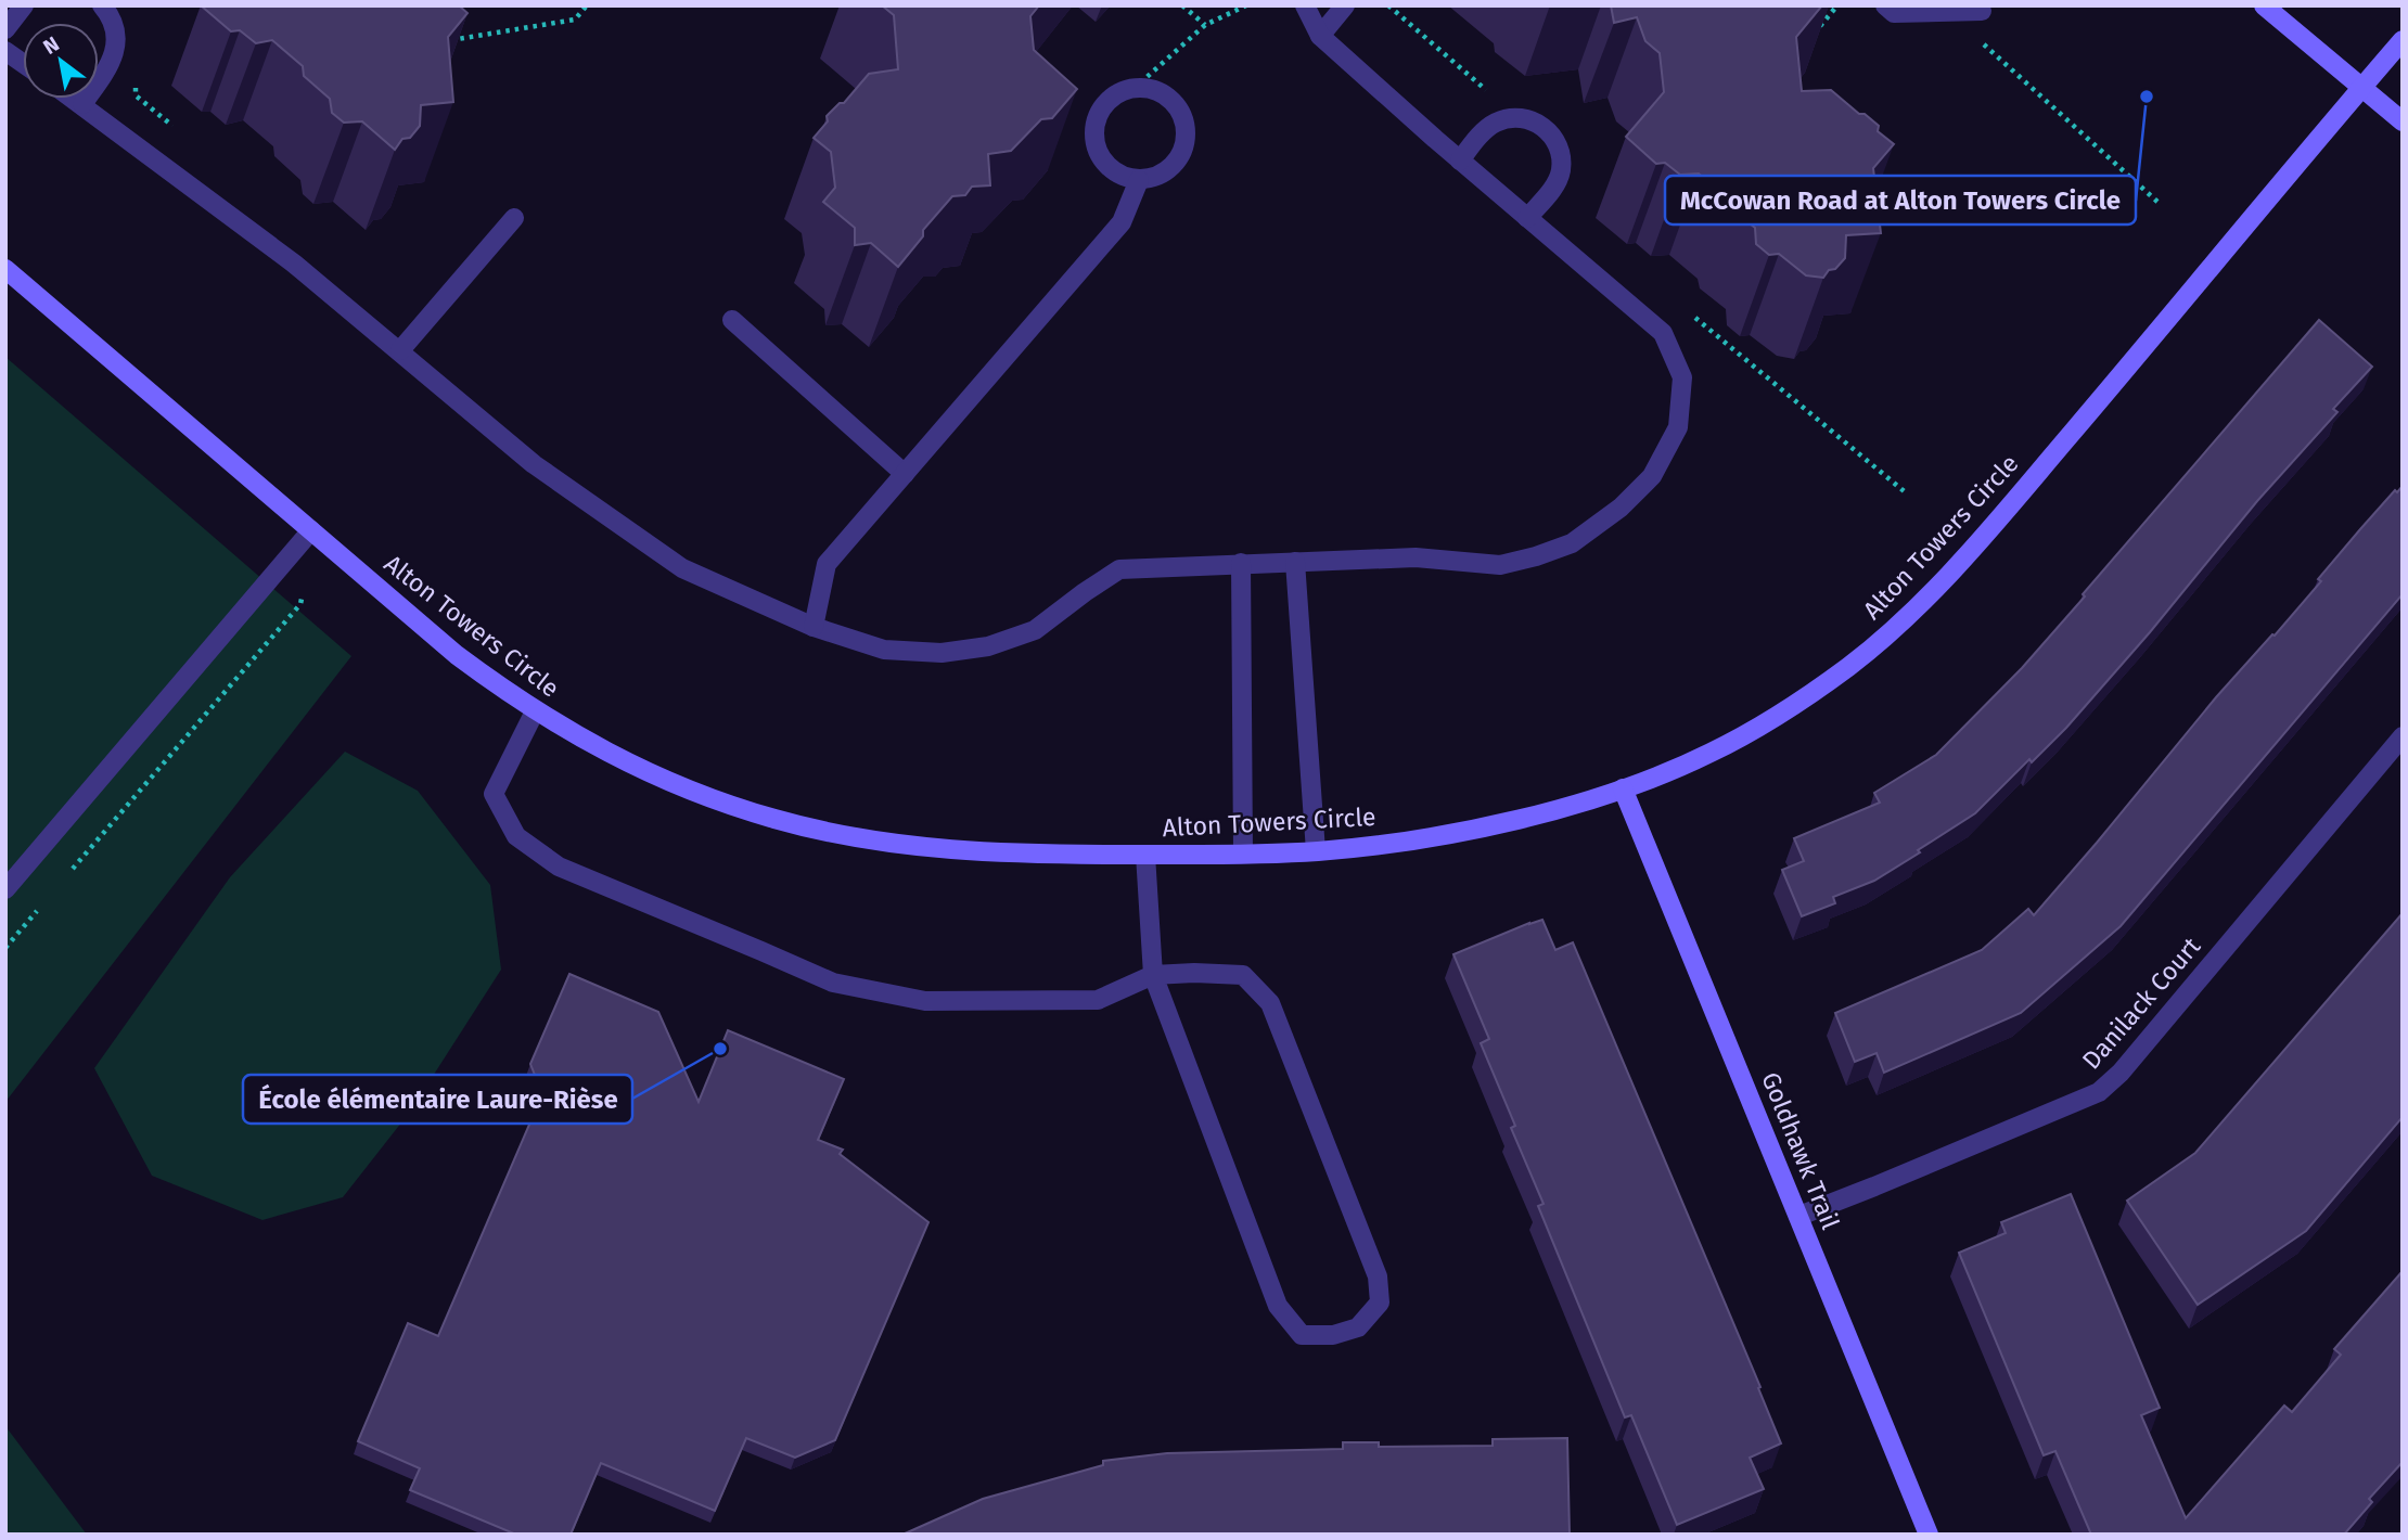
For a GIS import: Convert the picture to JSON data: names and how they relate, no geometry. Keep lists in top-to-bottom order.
{
  "streets": {
    "street": ["Alton Towers Circle", "Danilack Court", "Goldhawk Trail"]
  },
  "crossings": [
    ["Alton Towers Circle", "Goldhawk Trail"],
    ["Danilack Court", "Goldhawk Trail"]
  ],
  "places": ["McCowan Road at Alton Towers Circle", "École élémentaire Laure-Rièse"],
  "north": "top left"
}
